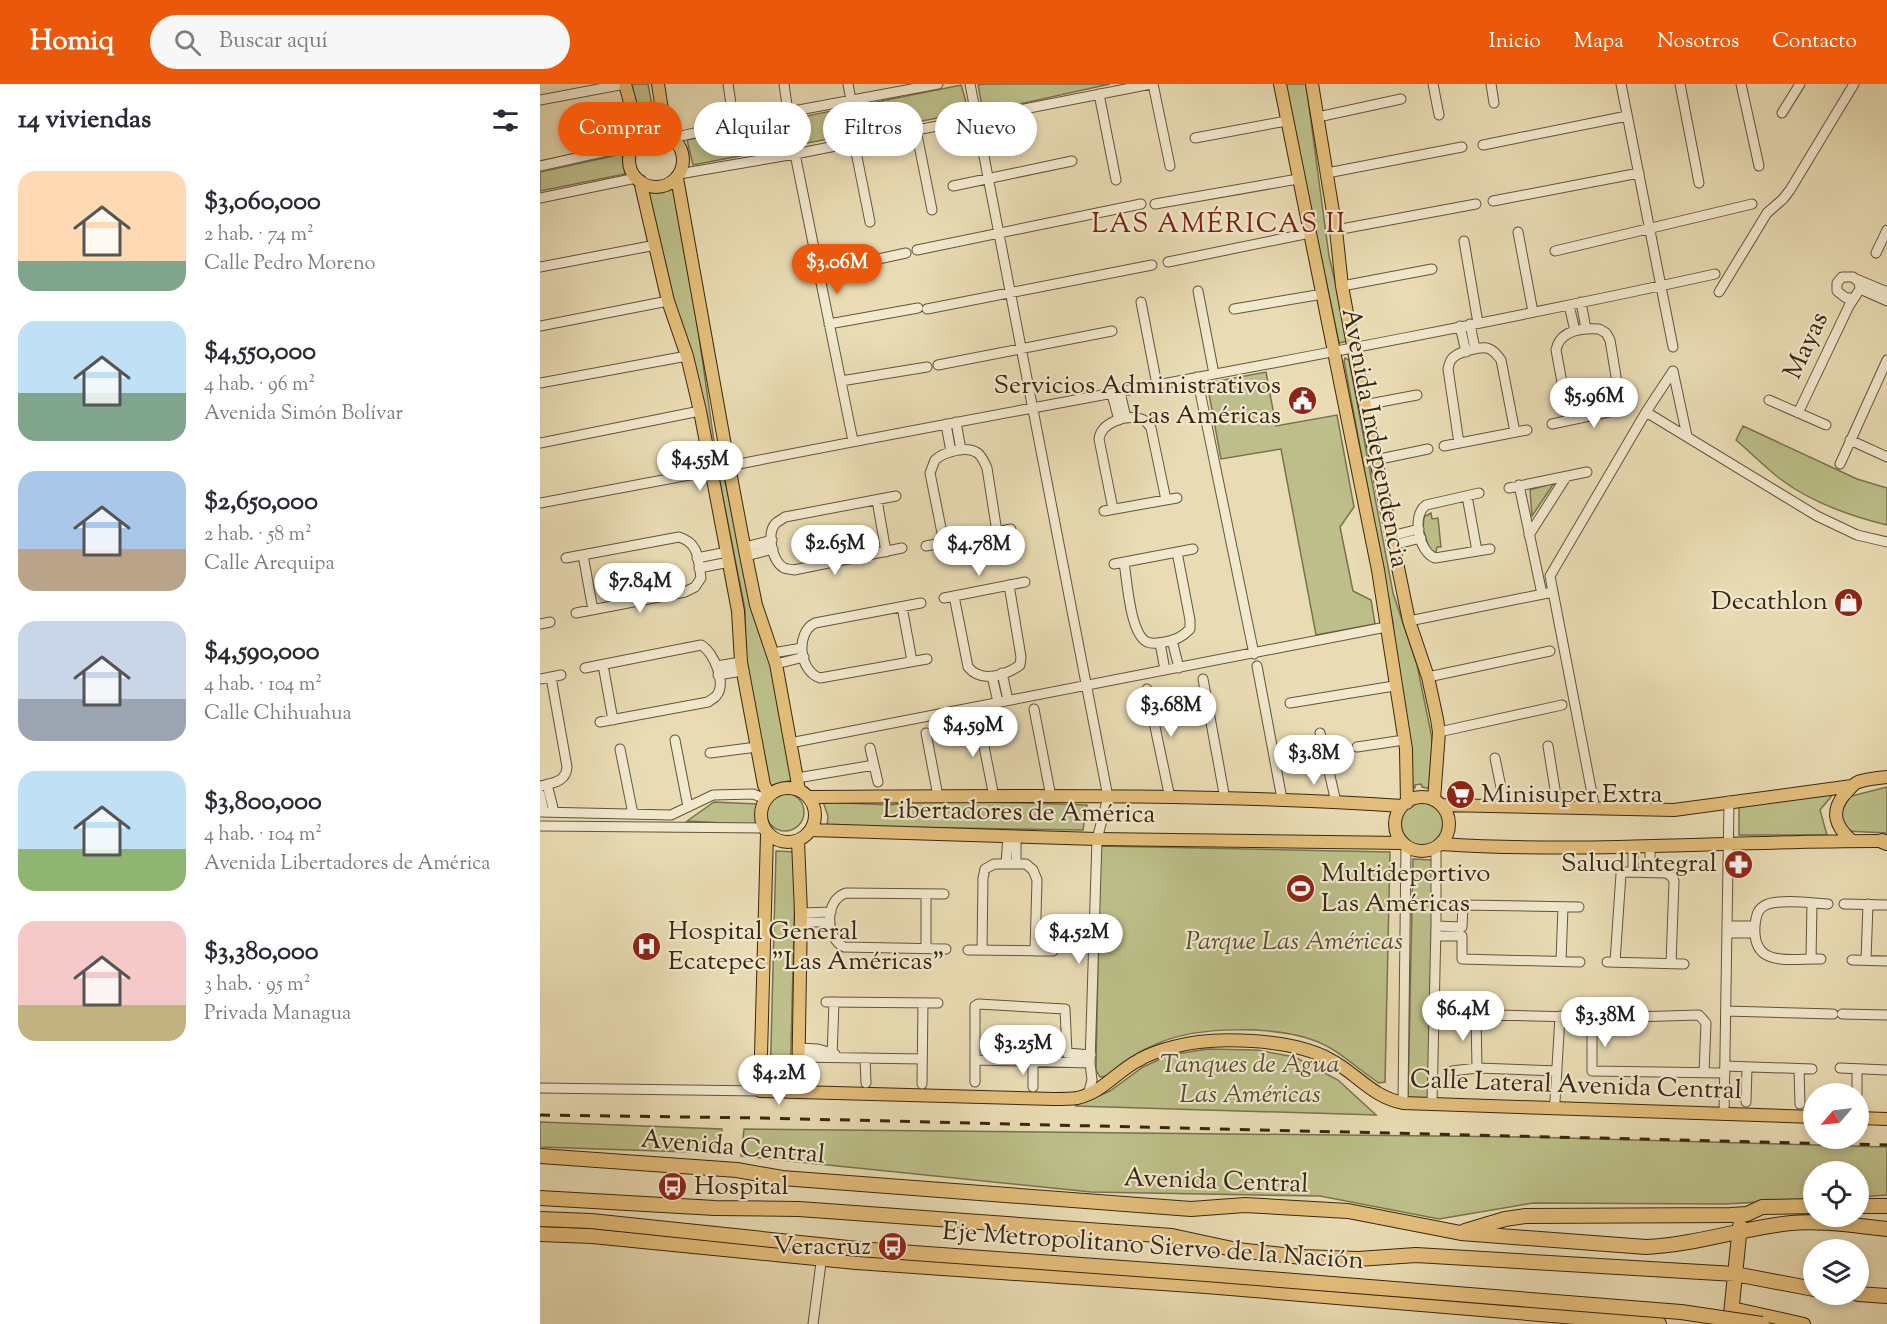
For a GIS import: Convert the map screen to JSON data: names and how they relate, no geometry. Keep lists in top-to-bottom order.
{
  "streets": {
    "highway": ["Avenida Central", "Eje Metropolitano Siervo de la Nación"],
    "main road": ["Avenida Independencia", "Libertadores de América", "Calle Lateral Avenida Central"],
    "street": ["Mayas"]
  },
  "crossings": [
    ["Avenida Independencia", "Libertadores de América"]
  ],
  "districts": ["LAS AMÉRICAS II"],
  "parks": ["Parque Las Américas", "Tanques de Agua Las Américas"],
  "places": {
    "public building": ["Servicios Administrativos Las Américas"],
    "shop": ["Decathlon"],
    "supermarket": ["Minisuper Extra"],
    "pharmacy": ["Salud Integral"],
    "sports": ["Multideportivo Las Américas"],
    "hospital": ["Hospital General Ecatepec \"Las Américas\""],
    "bus stop": ["Hospital", "Veracruz"]
  },
  "north": "bottom left",
  "page": {
    "header": "Homiq",
    "search": "Buscar aquí",
    "nav": [
      "Inicio",
      "Mapa",
      "Nosotros",
      "Contacto"
    ],
    "heading": "14 viviendas",
    "chip": [
      "Comprar",
      "Alquilar",
      "Filtros",
      "Nuevo"
    ],
    "list": [
      {
        "name": "$3,060,000",
        "note": "2 hab. · 74 m² · Calle Pedro Moreno"
      },
      {
        "name": "$4,550,000",
        "note": "4 hab. · 96 m² · Avenida Simón Bolívar"
      },
      {
        "name": "$2,650,000",
        "note": "2 hab. · 58 m² · Calle Arequipa"
      },
      {
        "name": "$4,590,000",
        "note": "4 hab. · 104 m² · Calle Chihuahua"
      },
      {
        "name": "$3,800,000",
        "note": "4 hab. · 104 m² · Avenida Libertadores de América"
      },
      {
        "name": "$3,380,000",
        "note": "3 hab. · 95 m² · Privada Managua"
      }
    ],
    "price": [
      "$3.06M",
      "$5.96M",
      "$4.55M",
      "$2.65M",
      "$4.78M",
      "$7.84M",
      "$3.68M",
      "$4.59M",
      "$3.8M",
      "$4.52M",
      "$6.4M",
      "$3.38M",
      "$3.25M",
      "$4.2M"
    ]
  }
}
